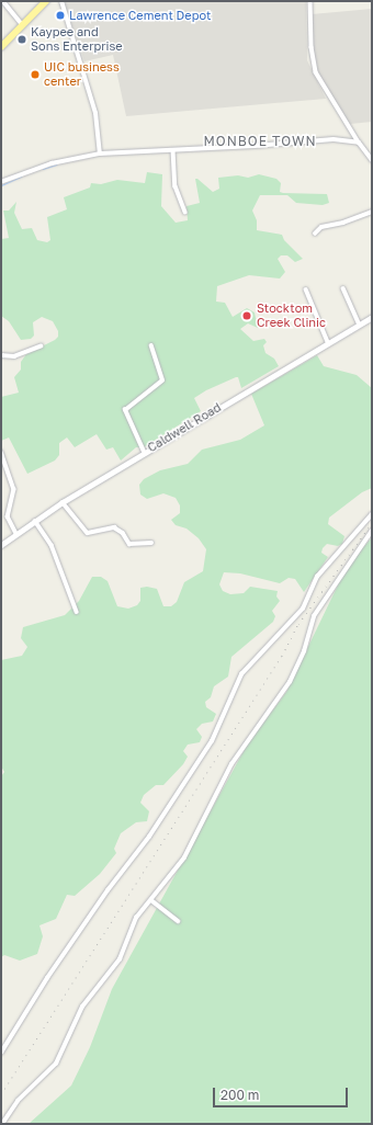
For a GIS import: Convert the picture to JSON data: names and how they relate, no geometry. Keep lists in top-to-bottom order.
{
  "streets": {
    "main road": ["Caldwell Road"]
  },
  "districts": ["MONBOE TOWN"],
  "places": [
    "Lawrence Cement Depot",
    "Kaypee and Sons Enterprise",
    "UIC business center",
    "Stocktom Creek Clinic"
  ],
  "scale_bar": "200 m"
}
